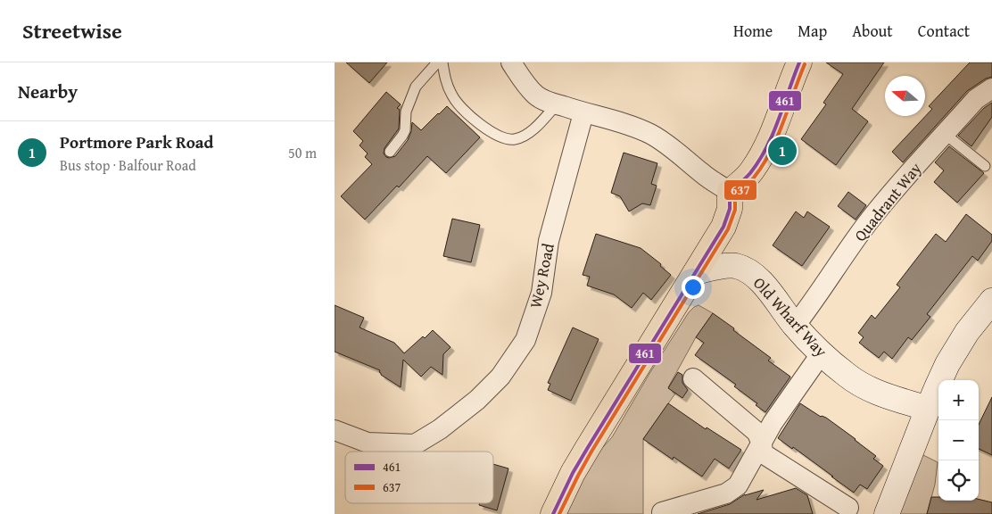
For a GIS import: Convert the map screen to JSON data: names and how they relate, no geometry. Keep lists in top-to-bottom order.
{
  "streets": {
    "street": ["Quadrant Way", "Wey Road", "Old Wharf Way"]
  },
  "crossings": [
    ["Quadrant Way", "Old Wharf Way"]
  ],
  "lines": ["transit line 461", "transit line 637"],
  "legend": ["461", "637"],
  "north": "left",
  "page": {
    "header": "Streetwise",
    "nav": [
      "Home",
      "Map",
      "About",
      "Contact"
    ],
    "heading": "Nearby",
    "list": [
      {
        "mark": "1",
        "name": "Portmore Park Road",
        "note": "Bus stop · Balfour Road",
        "value": "50 m"
      }
    ],
    "pins": "1",
    "map_buttons": ["+", "−"]
  }
}
